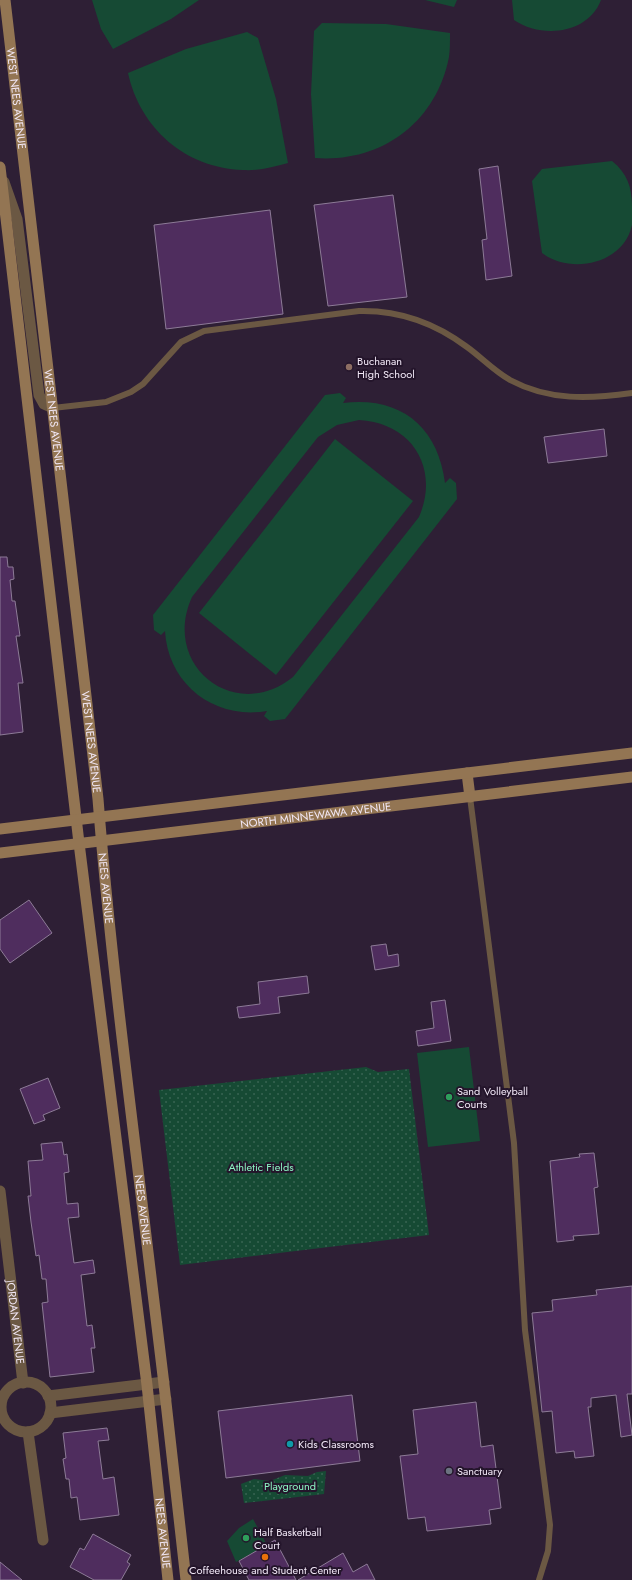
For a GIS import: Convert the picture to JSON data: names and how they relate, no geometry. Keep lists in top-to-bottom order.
{
  "streets": {
    "main road": ["WEST NEES AVENUE", "NORTH MINNEWAWA AVENUE", "NEES AVENUE"],
    "street": ["JORDAN AVENUE"]
  },
  "crossings": [
    ["WEST NEES AVENUE", "NORTH MINNEWAWA AVENUE"],
    ["WEST NEES AVENUE", "NEES AVENUE"],
    ["NORTH MINNEWAWA AVENUE", "NEES AVENUE"]
  ],
  "parks": ["Athletic Fields", "Playground"],
  "places": [
    "Buchanan High School",
    "Sand Volleyball Courts",
    "Kids Classrooms",
    "Sanctuary",
    "Half Basketball Court",
    "Coffeehouse and Student Center"
  ]
}
